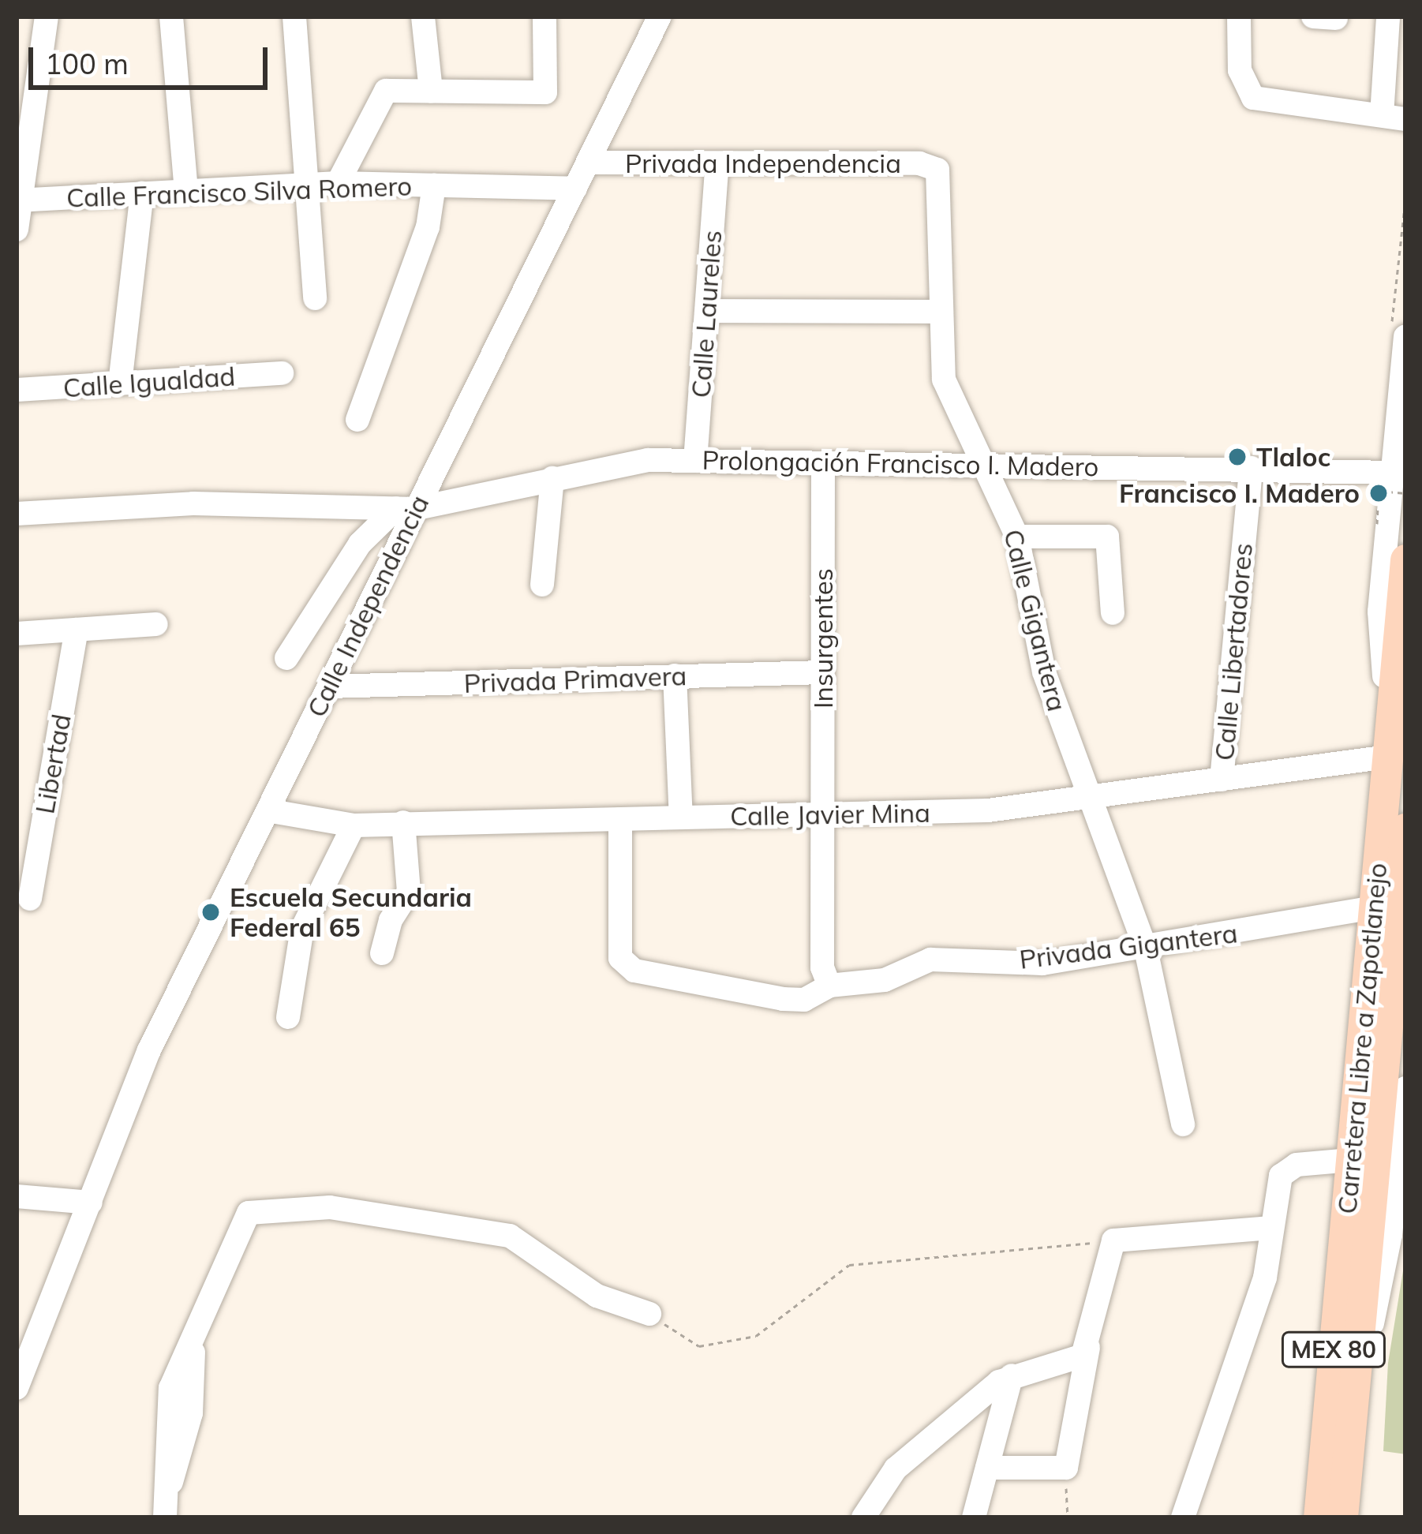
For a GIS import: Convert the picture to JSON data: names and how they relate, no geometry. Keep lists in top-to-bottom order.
{
  "streets": {
    "main road": ["Carretera Libre a Zapotlanejo", "MEX 80"],
    "street": [
      "Privada Independencia",
      "Calle Francisco Silva Romero",
      "Calle Laureles",
      "Calle Igualdad",
      "Prolongación Francisco I. Madero",
      "Calle Independencia",
      "Calle Gigantera",
      "Insurgentes",
      "Calle Libertadores",
      "Privada Primavera",
      "Libertad",
      "Calle Javier Mina",
      "Privada Gigantera"
    ]
  },
  "crossings": [
    ["Privada Independencia", "Calle Laureles"],
    ["Privada Independencia", "Calle Independencia"],
    ["Privada Independencia", "Calle Gigantera"],
    ["Calle Francisco Silva Romero", "Calle Independencia"],
    ["Calle Laureles", "Prolongación Francisco I. Madero"],
    ["Prolongación Francisco I. Madero", "Calle Independencia"],
    ["Prolongación Francisco I. Madero", "Calle Gigantera"],
    ["Prolongación Francisco I. Madero", "Insurgentes"],
    ["Prolongación Francisco I. Madero", "Calle Libertadores"],
    ["Calle Independencia", "Privada Primavera"],
    ["Calle Independencia", "Calle Javier Mina"],
    ["Calle Gigantera", "Calle Javier Mina"],
    ["Calle Gigantera", "Privada Gigantera"],
    ["Insurgentes", "Privada Primavera"],
    ["Insurgentes", "Calle Javier Mina"],
    ["Insurgentes", "Privada Gigantera"],
    ["Calle Libertadores", "Calle Javier Mina"],
    ["Calle Javier Mina", "Privada Gigantera"],
    ["Calle Javier Mina", "Carretera Libre a Zapotlanejo"],
    ["Privada Gigantera", "Carretera Libre a Zapotlanejo"]
  ],
  "places": ["Tlaloc", "Francisco I. Madero", "Escuela Secundaria Federal 65"],
  "scale_bar": "100 m"
}
